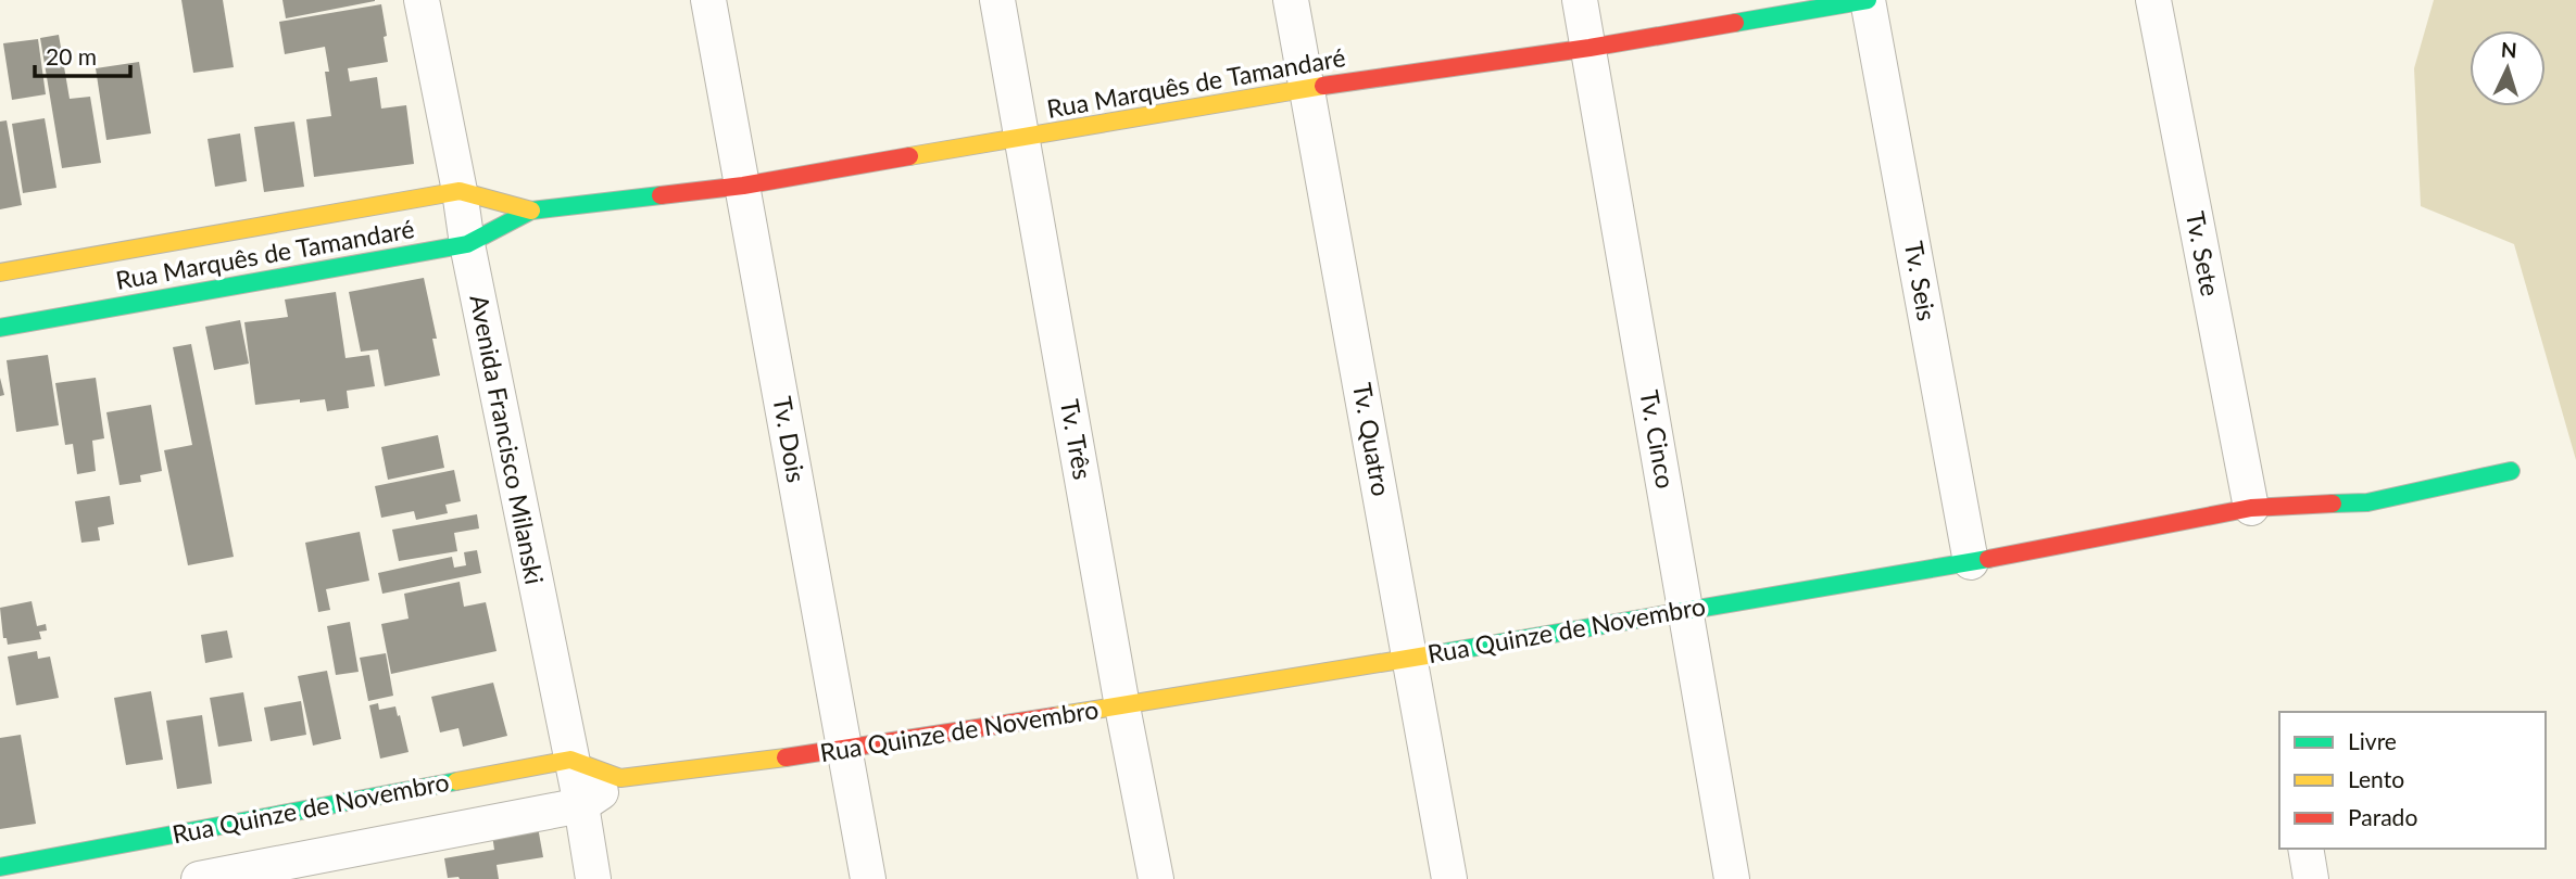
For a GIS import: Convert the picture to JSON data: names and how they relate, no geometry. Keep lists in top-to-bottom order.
{
  "streets": {
    "street": [
      "Rua Marquês de Tamandaré",
      "Tv. Sete",
      "Tv. Seis",
      "Avenida Francisco Milanski",
      "Tv. Dois",
      "Tv. Três",
      "Tv. Quatro",
      "Tv. Cinco",
      "Rua Quinze de Novembro"
    ]
  },
  "crossings": [
    ["Rua Marquês de Tamandaré", "Tv. Seis"],
    ["Rua Marquês de Tamandaré", "Avenida Francisco Milanski"],
    ["Rua Marquês de Tamandaré", "Tv. Dois"],
    ["Rua Marquês de Tamandaré", "Tv. Três"],
    ["Rua Marquês de Tamandaré", "Tv. Quatro"],
    ["Rua Marquês de Tamandaré", "Tv. Cinco"],
    ["Tv. Sete", "Rua Quinze de Novembro"],
    ["Tv. Seis", "Rua Quinze de Novembro"],
    ["Avenida Francisco Milanski", "Rua Quinze de Novembro"],
    ["Tv. Dois", "Rua Quinze de Novembro"],
    ["Tv. Três", "Rua Quinze de Novembro"],
    ["Tv. Quatro", "Rua Quinze de Novembro"],
    ["Tv. Cinco", "Rua Quinze de Novembro"]
  ],
  "legend": ["Livre", "Lento", "Parado"],
  "scale_bar": "20 m",
  "north": "top"
}
